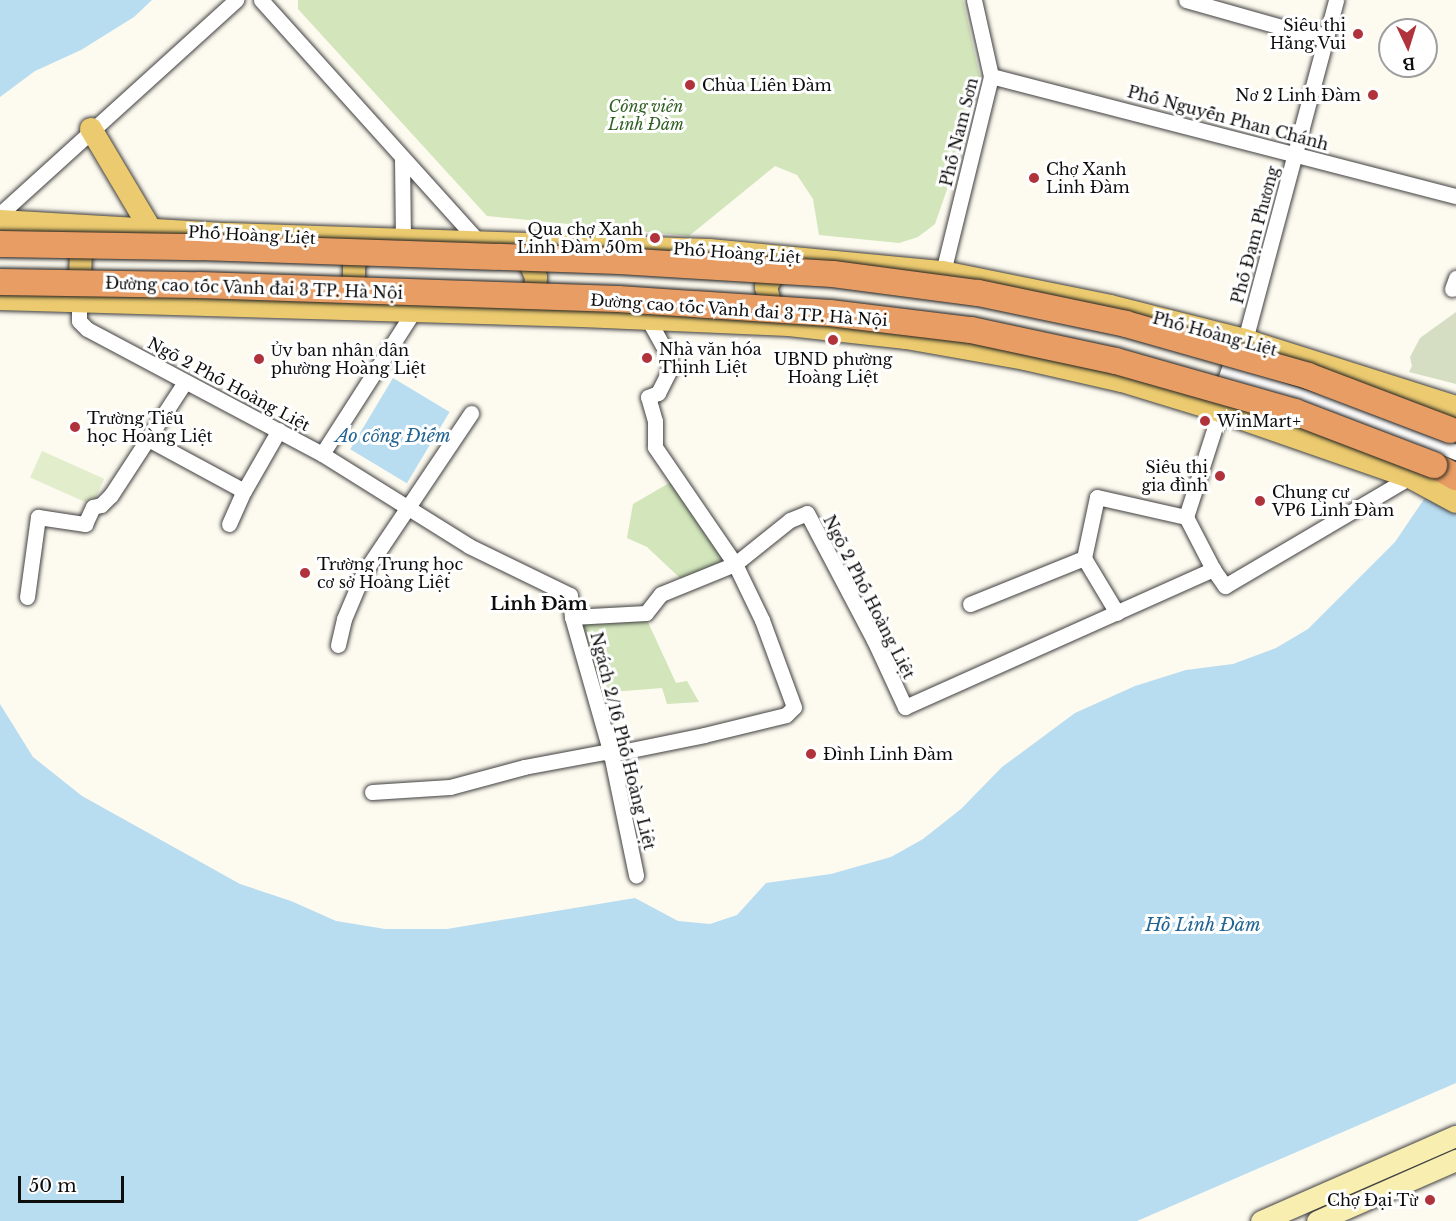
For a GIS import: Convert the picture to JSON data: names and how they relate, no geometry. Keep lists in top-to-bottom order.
{
  "streets": {
    "highway": ["Đường cao tốc Vành đai 3 TP. Hà Nội"],
    "main road": ["Phố Hoàng Liệt"],
    "street": [
      "Phố Nguyễn Phan Chánh",
      "Phố Nam Sơn",
      "Phố Đạm Phương",
      "Ngõ 2 Phố Hoàng Liệt",
      "Ngách 2/16 Phố Hoàng Liệt"
    ]
  },
  "crossings": [
    ["Phố Nguyễn Phan Chánh", "Phố Nam Sơn"],
    ["Phố Nguyễn Phan Chánh", "Phố Đạm Phương"],
    ["Phố Nam Sơn", "Phố Hoàng Liệt"],
    ["Phố Hoàng Liệt", "Phố Đạm Phương"],
    ["Ngõ 2 Phố Hoàng Liệt", "Ngách 2/16 Phố Hoàng Liệt"]
  ],
  "districts": ["Linh Đàm"],
  "water": ["Ao cổng Điếm", "Hồ Linh Đàm"],
  "parks": ["Công viên Linh Đàm"],
  "places": [
    "Siêu thị Hằng Vui",
    "Chùa Liên Đàm",
    "Nơ 2 Linh Đàm",
    "Chợ Xanh Linh Đàm",
    "Qua chợ Xanh Linh Đàm 50m",
    "UBND phường Hoàng Liệt",
    "Nhà văn hóa Thịnh Liệt",
    "Ủy ban nhân dân phường Hoàng Liệt",
    "WinMart+",
    "Trường Tiểu học Hoàng Liệt",
    "Siêu thị gia đình",
    "Chung cư VP6 Linh Đàm",
    "Trường Trung học cơ sở Hoàng Liệt",
    "Đình Linh Đàm",
    "Chợ Đại Từ"
  ],
  "scale_bar": "50 m",
  "north": "bottom"
}
